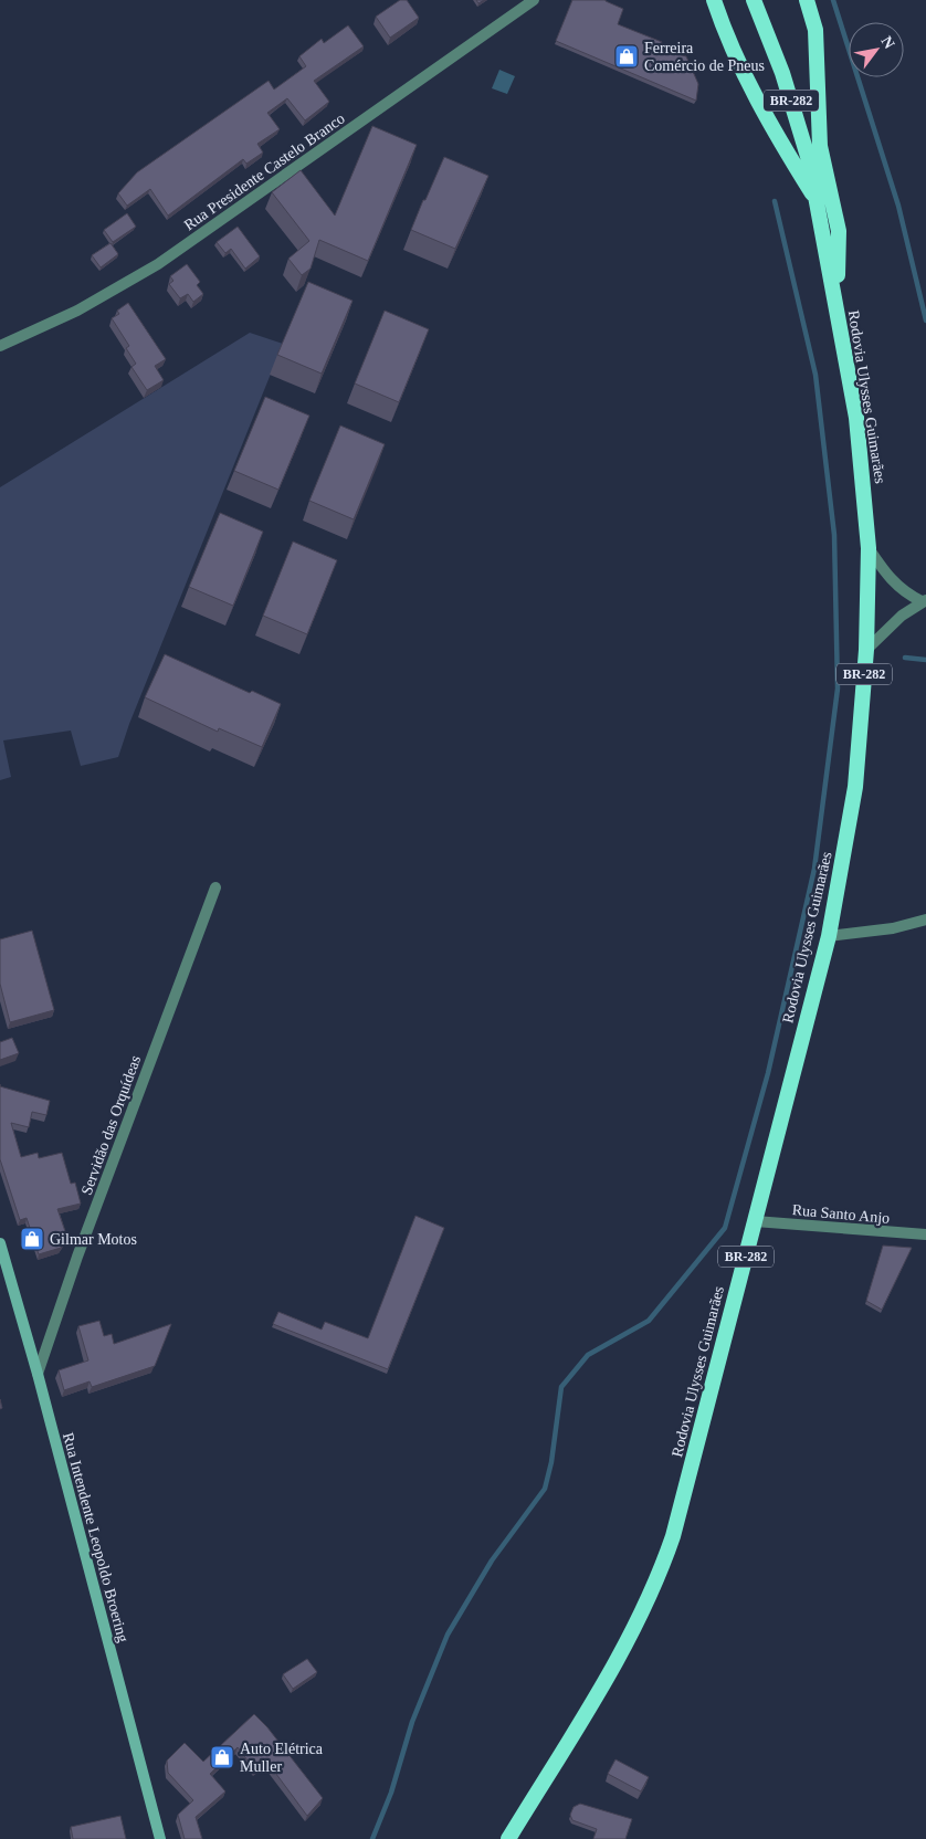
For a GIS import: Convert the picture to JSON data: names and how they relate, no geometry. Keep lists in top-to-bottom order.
{
  "streets": {
    "highway": ["BR-282", "Rodovia Ulysses Guimarães"],
    "main road": ["Rua Intendente Leopoldo Broering"],
    "street": ["Rua Presidente Castelo Branco", "Servidão das Orquídeas", "Rua Santo Anjo"]
  },
  "crossings": [
    ["Rodovia Ulysses Guimarães", "Rua Santo Anjo"],
    ["Servidão das Orquídeas", "Rua Intendente Leopoldo Broering"]
  ],
  "places": {
    "shop": ["Ferreira Comércio de Pneus", "Gilmar Motos", "Auto Elétrica Muller"]
  },
  "north": "top right"
}
